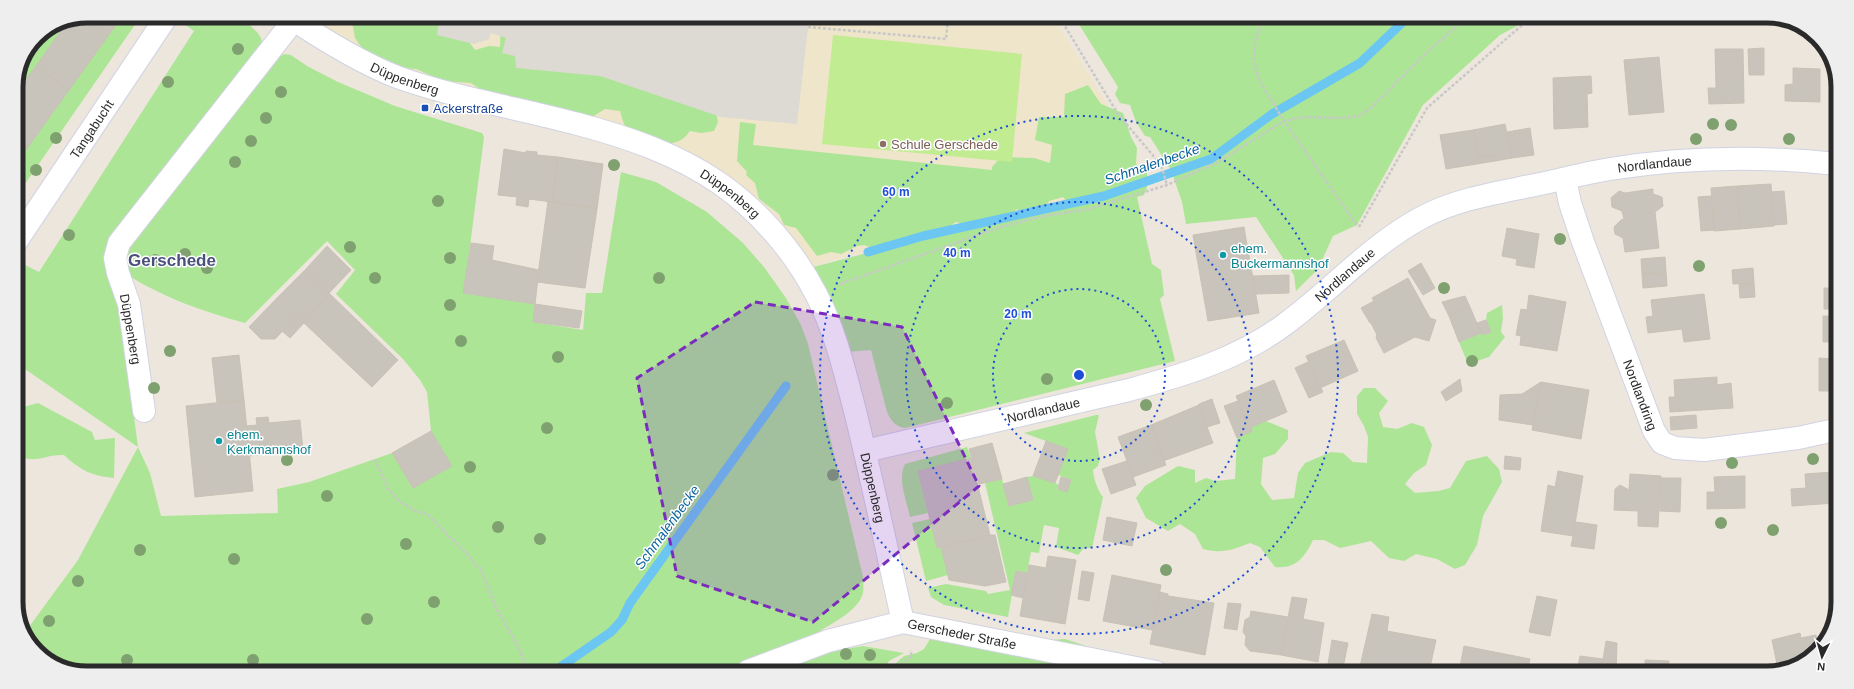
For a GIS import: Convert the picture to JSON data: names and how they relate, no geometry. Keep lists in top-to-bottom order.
{
  "streets": {
    "street": [
      "Düppenberg",
      "Tangabucht",
      "Nordlandaue",
      "Nordlandring",
      "Gerscheder Straße"
    ]
  },
  "crossings": [
    ["Düppenberg", "Nordlandaue"],
    ["Düppenberg", "Gerscheder Straße"],
    ["Nordlandaue", "Nordlandring"]
  ],
  "districts": ["Gerschede"],
  "water": ["Schmalenbecke"],
  "places": {
    "transit": ["Ackerstraße"],
    "other": ["Schule Gerschede", "ehem. Buckermannshof", "ehem. Kerkmannshof"]
  },
  "north": "bottom",
  "rings": ["60 m", "40 m", "20 m"]
}
